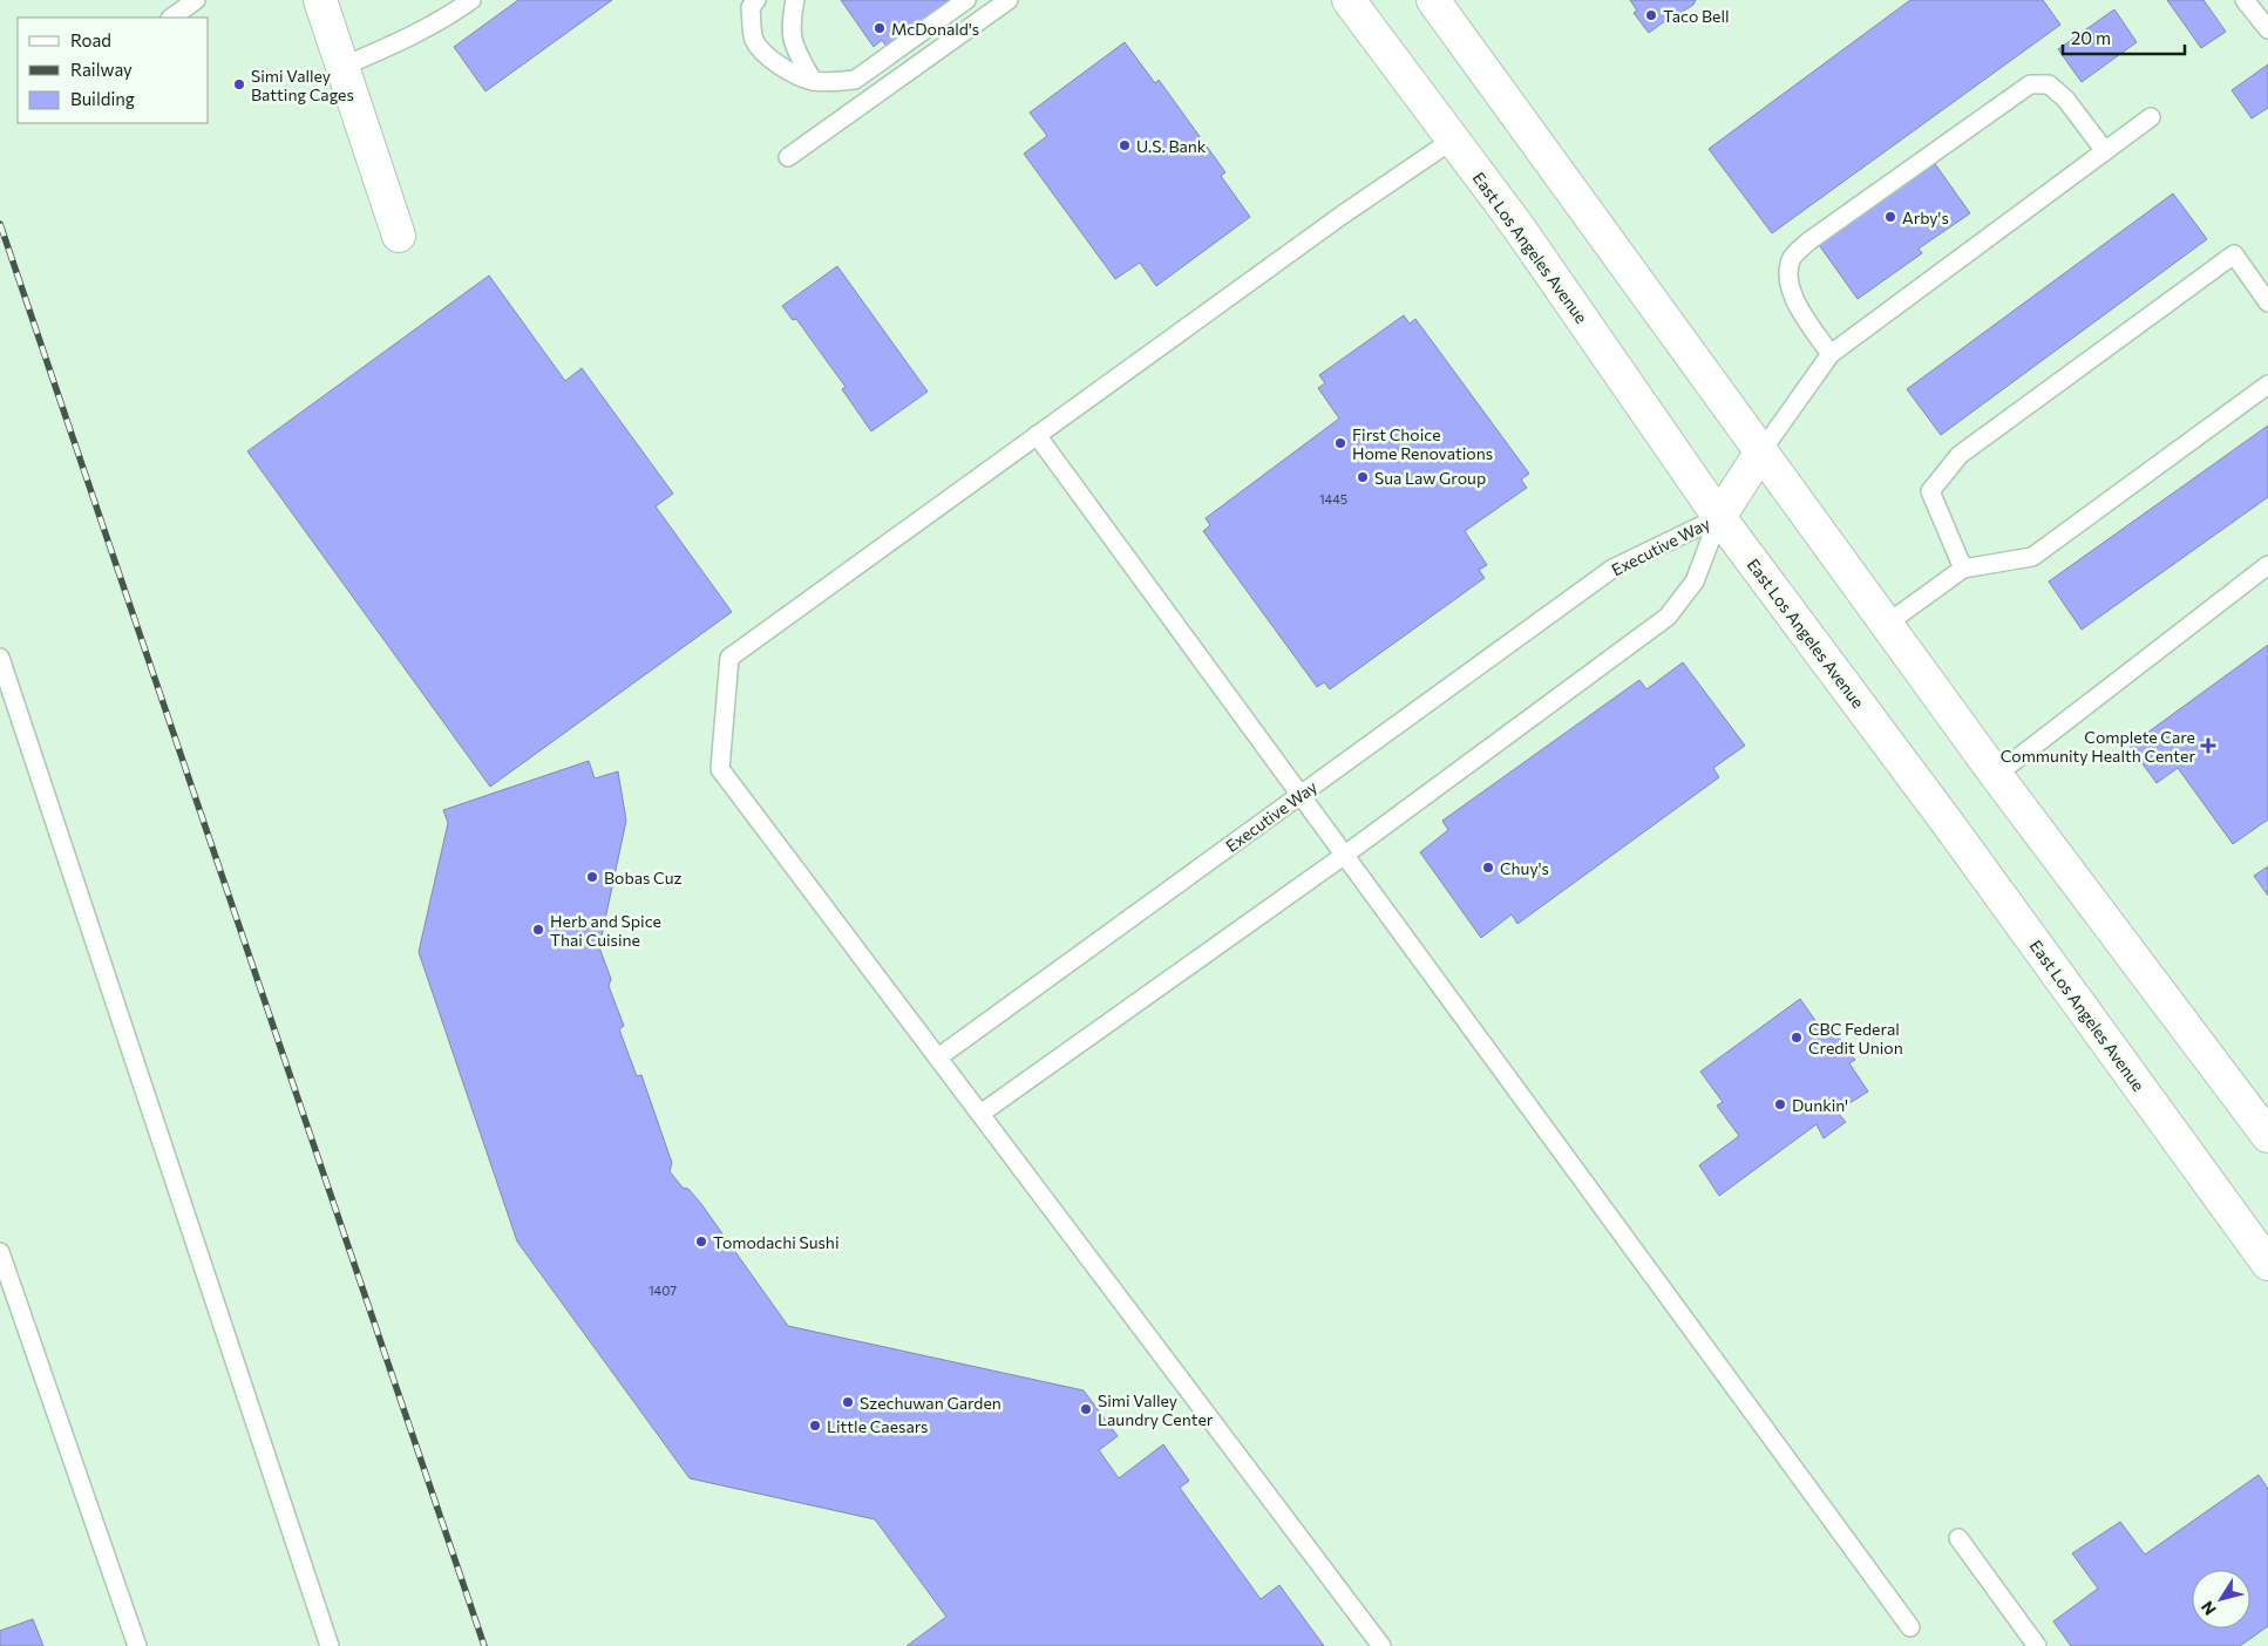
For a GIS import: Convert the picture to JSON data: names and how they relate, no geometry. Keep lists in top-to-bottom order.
{
  "streets": {
    "main road": ["East Los Angeles Avenue"],
    "lane": ["Executive Way"]
  },
  "crossings": [
    ["East Los Angeles Avenue", "Executive Way"]
  ],
  "places": {
    "other": [
      "Taco Bell",
      "McDonald's",
      "Simi Valley Batting Cages",
      "U.S. Bank",
      "Arby's",
      "First Choice Home Renovations",
      "Sua Law Group",
      "Chuy's",
      "Bobas Cuz",
      "Herb and Spice Thai Cuisine",
      "CBC Federal Credit Union",
      "Dunkin'",
      "Tomodachi Sushi",
      "Szechuwan Garden",
      "Simi Valley Laundry Center",
      "Little Caesars"
    ],
    "health": ["Complete Care Community Health Center"]
  },
  "house_numbers": ["1445", "1407"],
  "legend": ["Road", "Railway", "Building"],
  "scale_bar": "20 m",
  "north": "bottom left"
}
